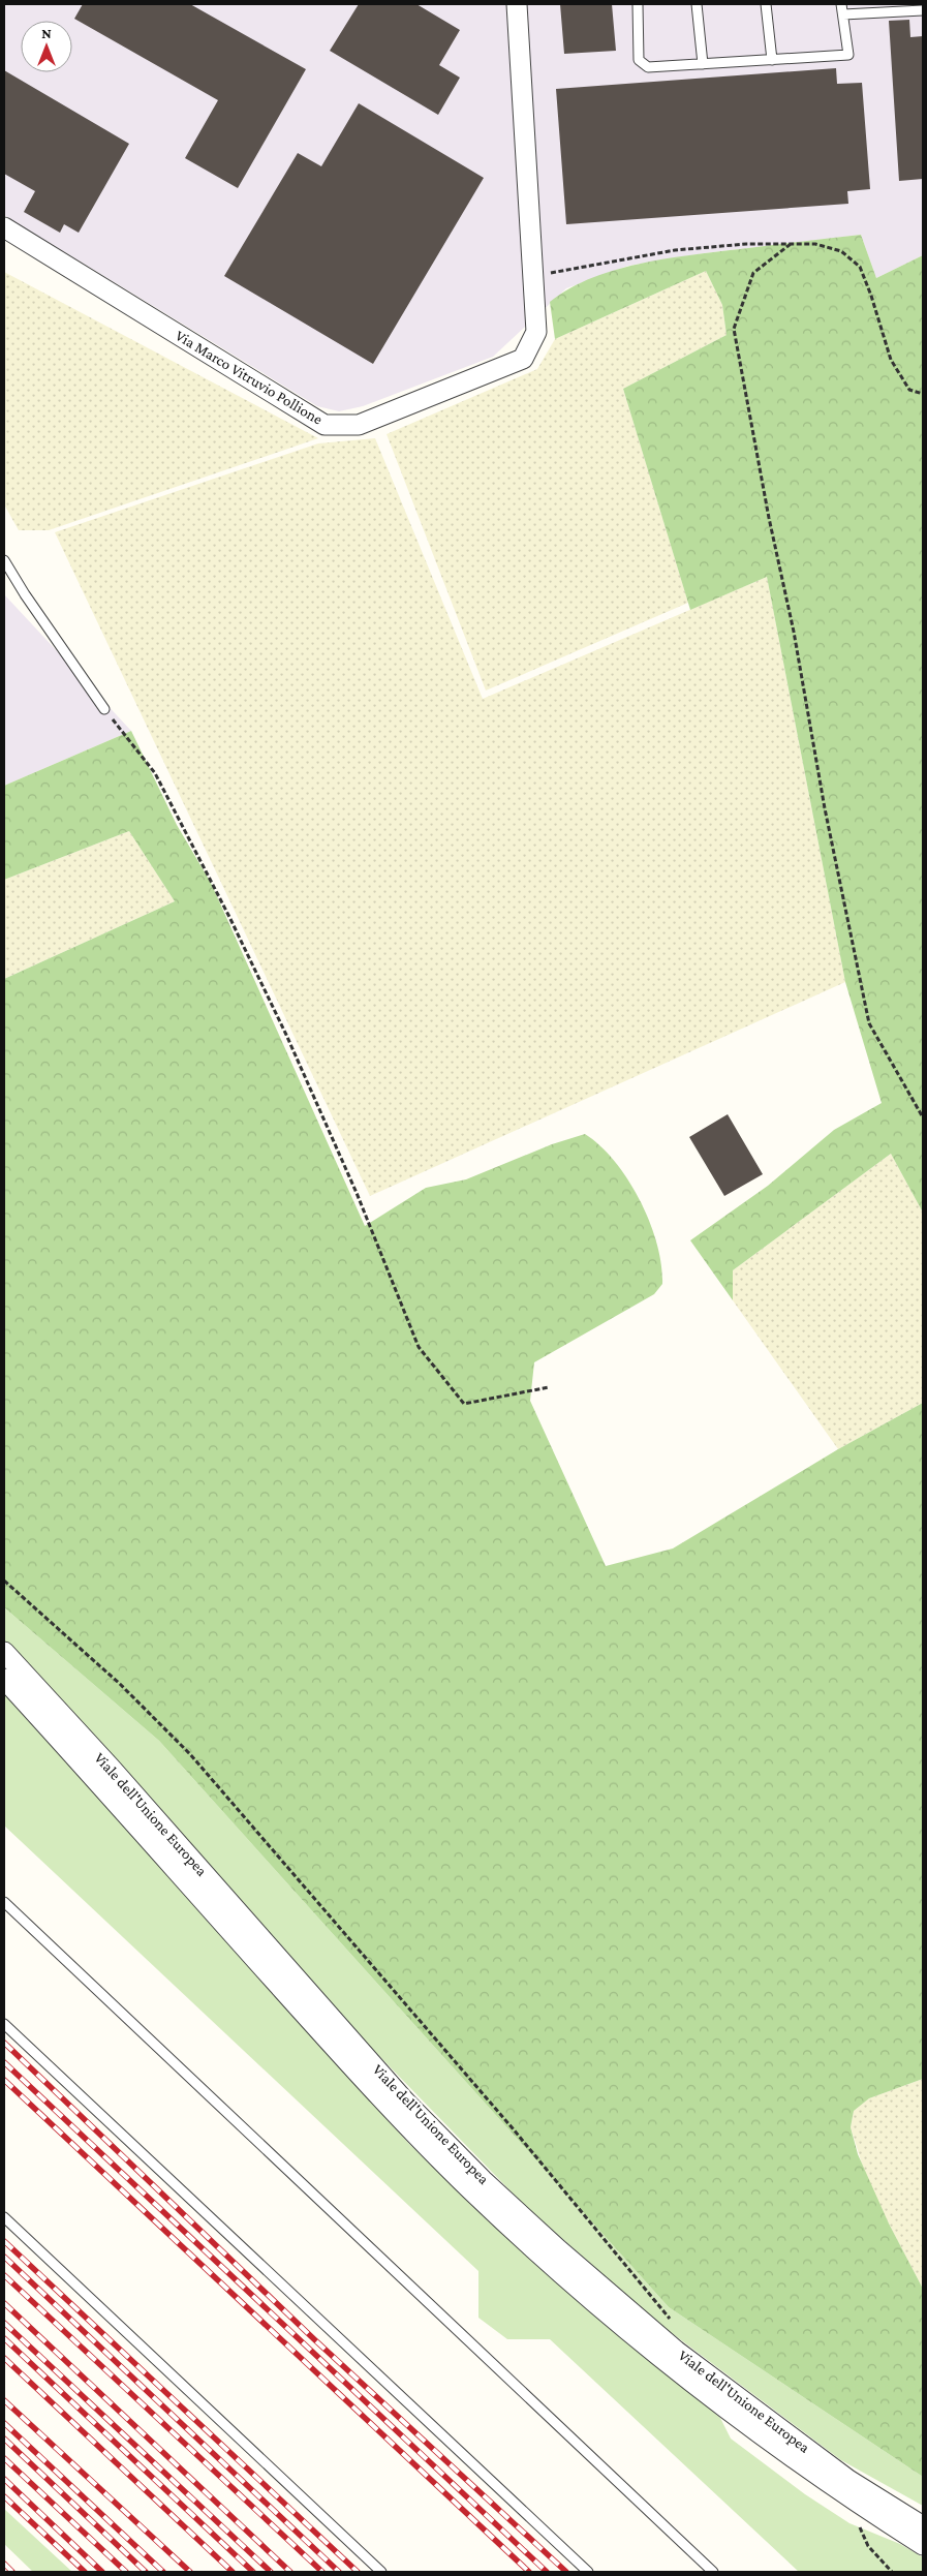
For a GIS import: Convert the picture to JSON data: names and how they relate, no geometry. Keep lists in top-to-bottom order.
{
  "streets": {
    "street": ["Via Marco Vitruvio Pollione", "Viale dell'Unione Europea"]
  },
  "north": "top"
}
